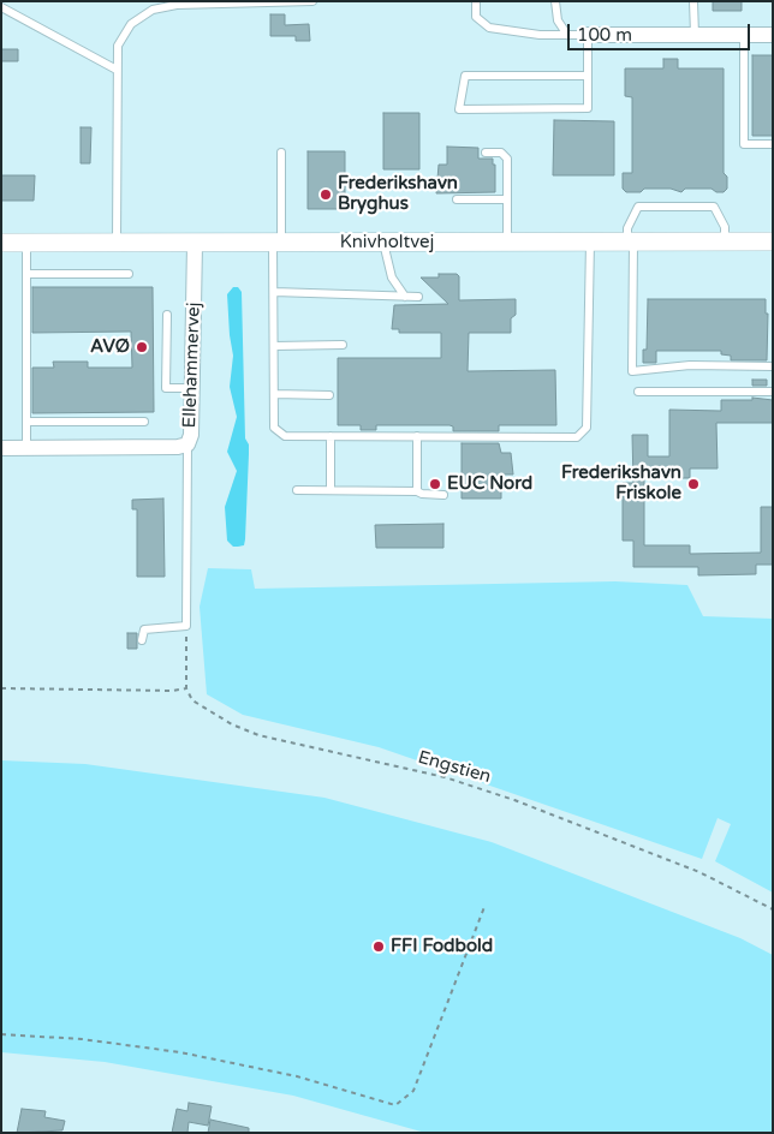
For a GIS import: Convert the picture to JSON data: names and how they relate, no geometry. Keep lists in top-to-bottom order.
{
  "streets": {
    "street": ["Knivholtvej", "Ellehammervej"],
    "path": ["Engstien"]
  },
  "crossings": [
    ["Knivholtvej", "Ellehammervej"]
  ],
  "places": [
    "Frederikshavn Bryghus",
    "AVØ",
    "EUC Nord",
    "Frederikshavn Friskole",
    "FFI Fodbold"
  ],
  "scale_bar": "100 m"
}
